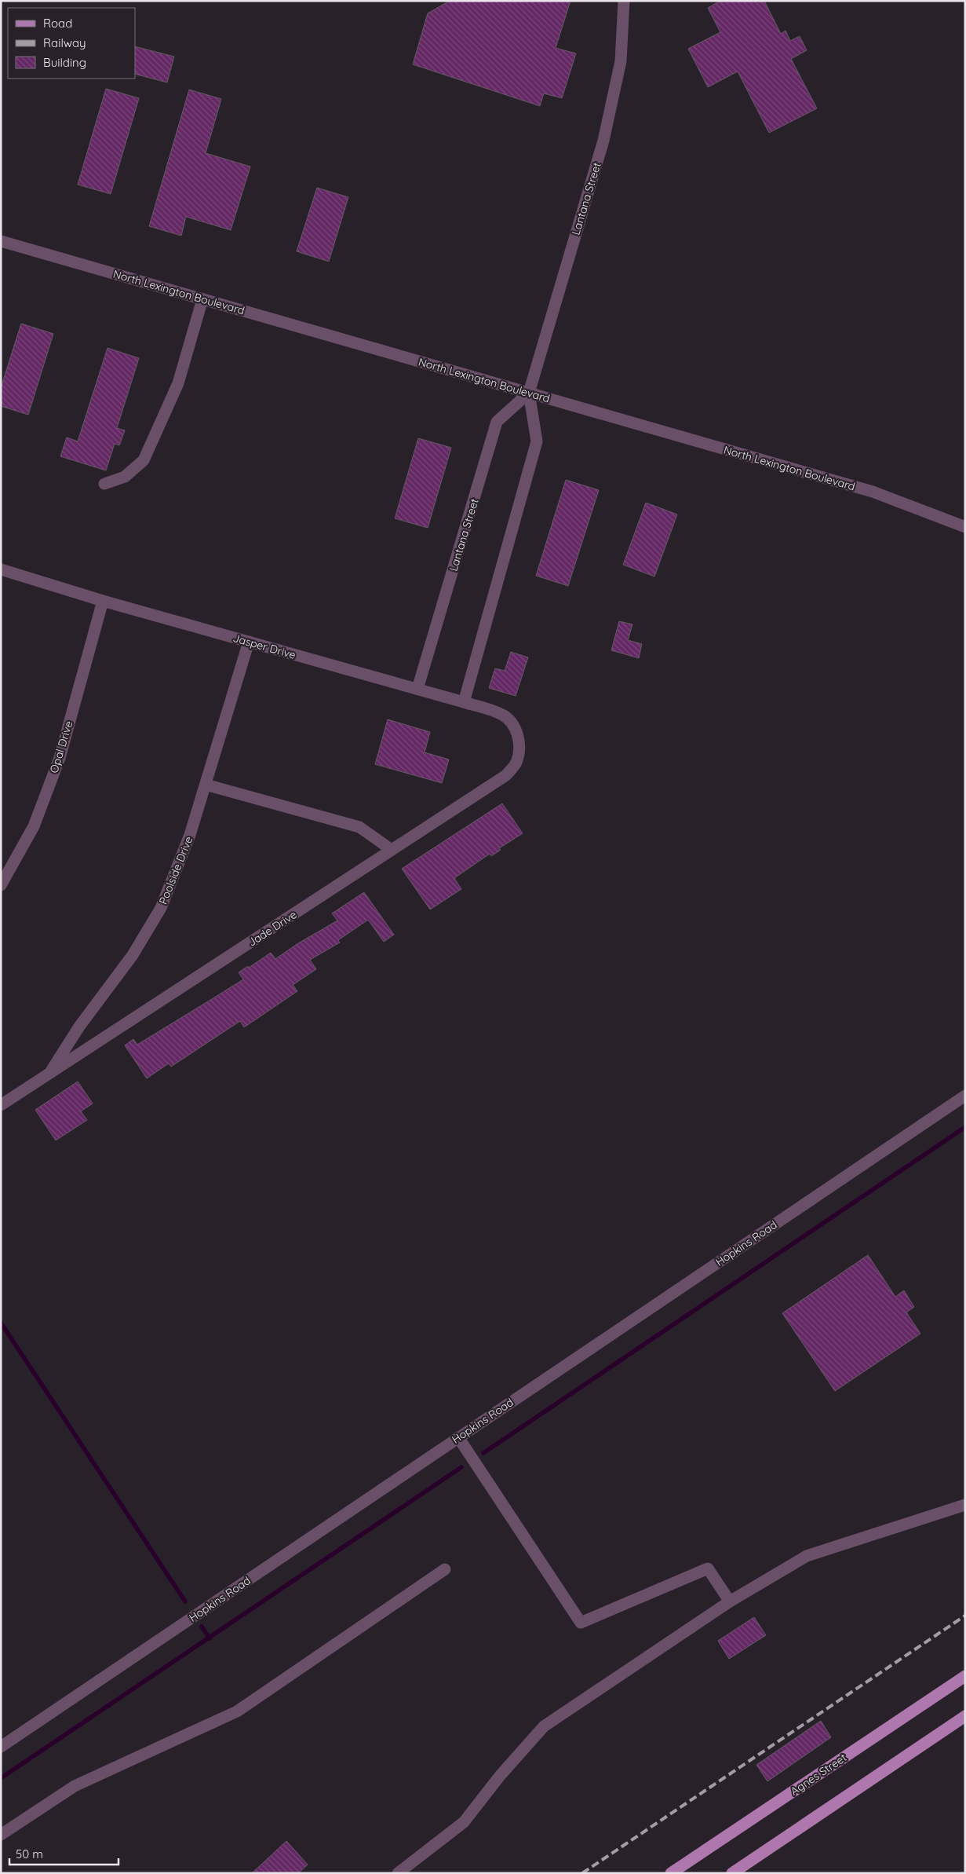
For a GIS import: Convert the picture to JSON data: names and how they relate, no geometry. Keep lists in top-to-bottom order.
{
  "streets": {
    "main road": ["Agnes Street"],
    "street": [
      "Lantana Street",
      "North Lexington Boulevard",
      "Jasper Drive",
      "Opal Drive",
      "Poolside Drive",
      "Jade Drive",
      "Hopkins Road"
    ]
  },
  "crossings": [
    ["Lantana Street", "North Lexington Boulevard"],
    ["Lantana Street", "Jasper Drive"],
    ["Jasper Drive", "Opal Drive"],
    ["Jasper Drive", "Poolside Drive"],
    ["Jasper Drive", "Jade Drive"],
    ["Poolside Drive", "Jade Drive"]
  ],
  "legend": ["Road", "Railway", "Building"],
  "scale_bar": "50 m"
}
